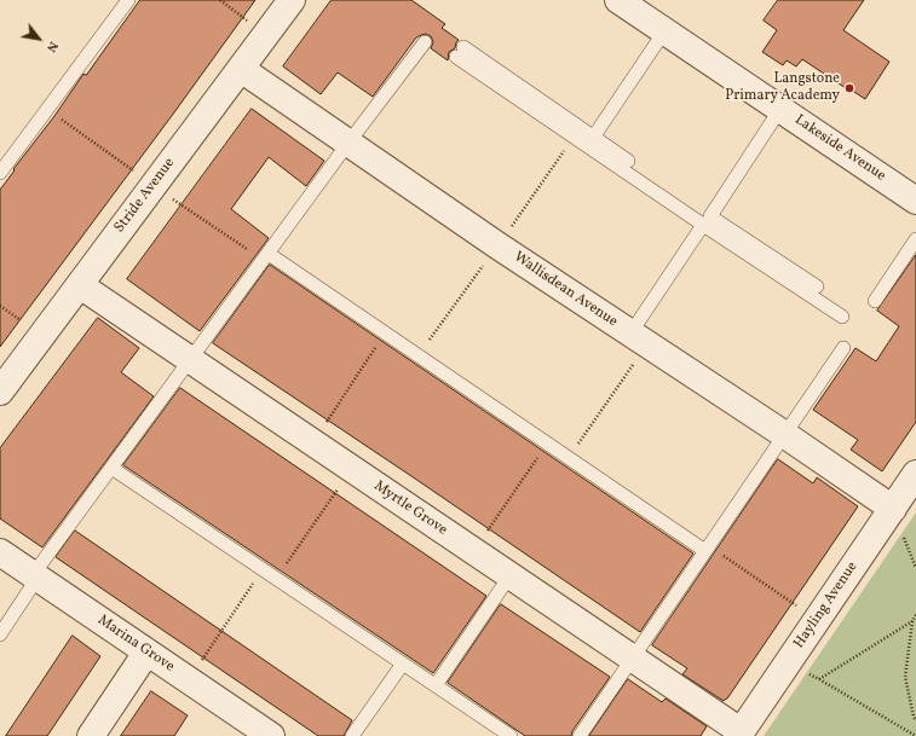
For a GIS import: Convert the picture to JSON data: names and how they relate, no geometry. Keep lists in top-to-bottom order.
{
  "streets": {
    "street": [
      "Lakeside Avenue",
      "Stride Avenue",
      "Wallisdean Avenue",
      "Myrtle Grove",
      "Hayling Avenue",
      "Marina Grove"
    ]
  },
  "crossings": [
    ["Stride Avenue", "Wallisdean Avenue"],
    ["Stride Avenue", "Myrtle Grove"],
    ["Wallisdean Avenue", "Hayling Avenue"],
    ["Myrtle Grove", "Hayling Avenue"]
  ],
  "places": ["Langstone Primary Academy"],
  "north": "bottom right"
}
